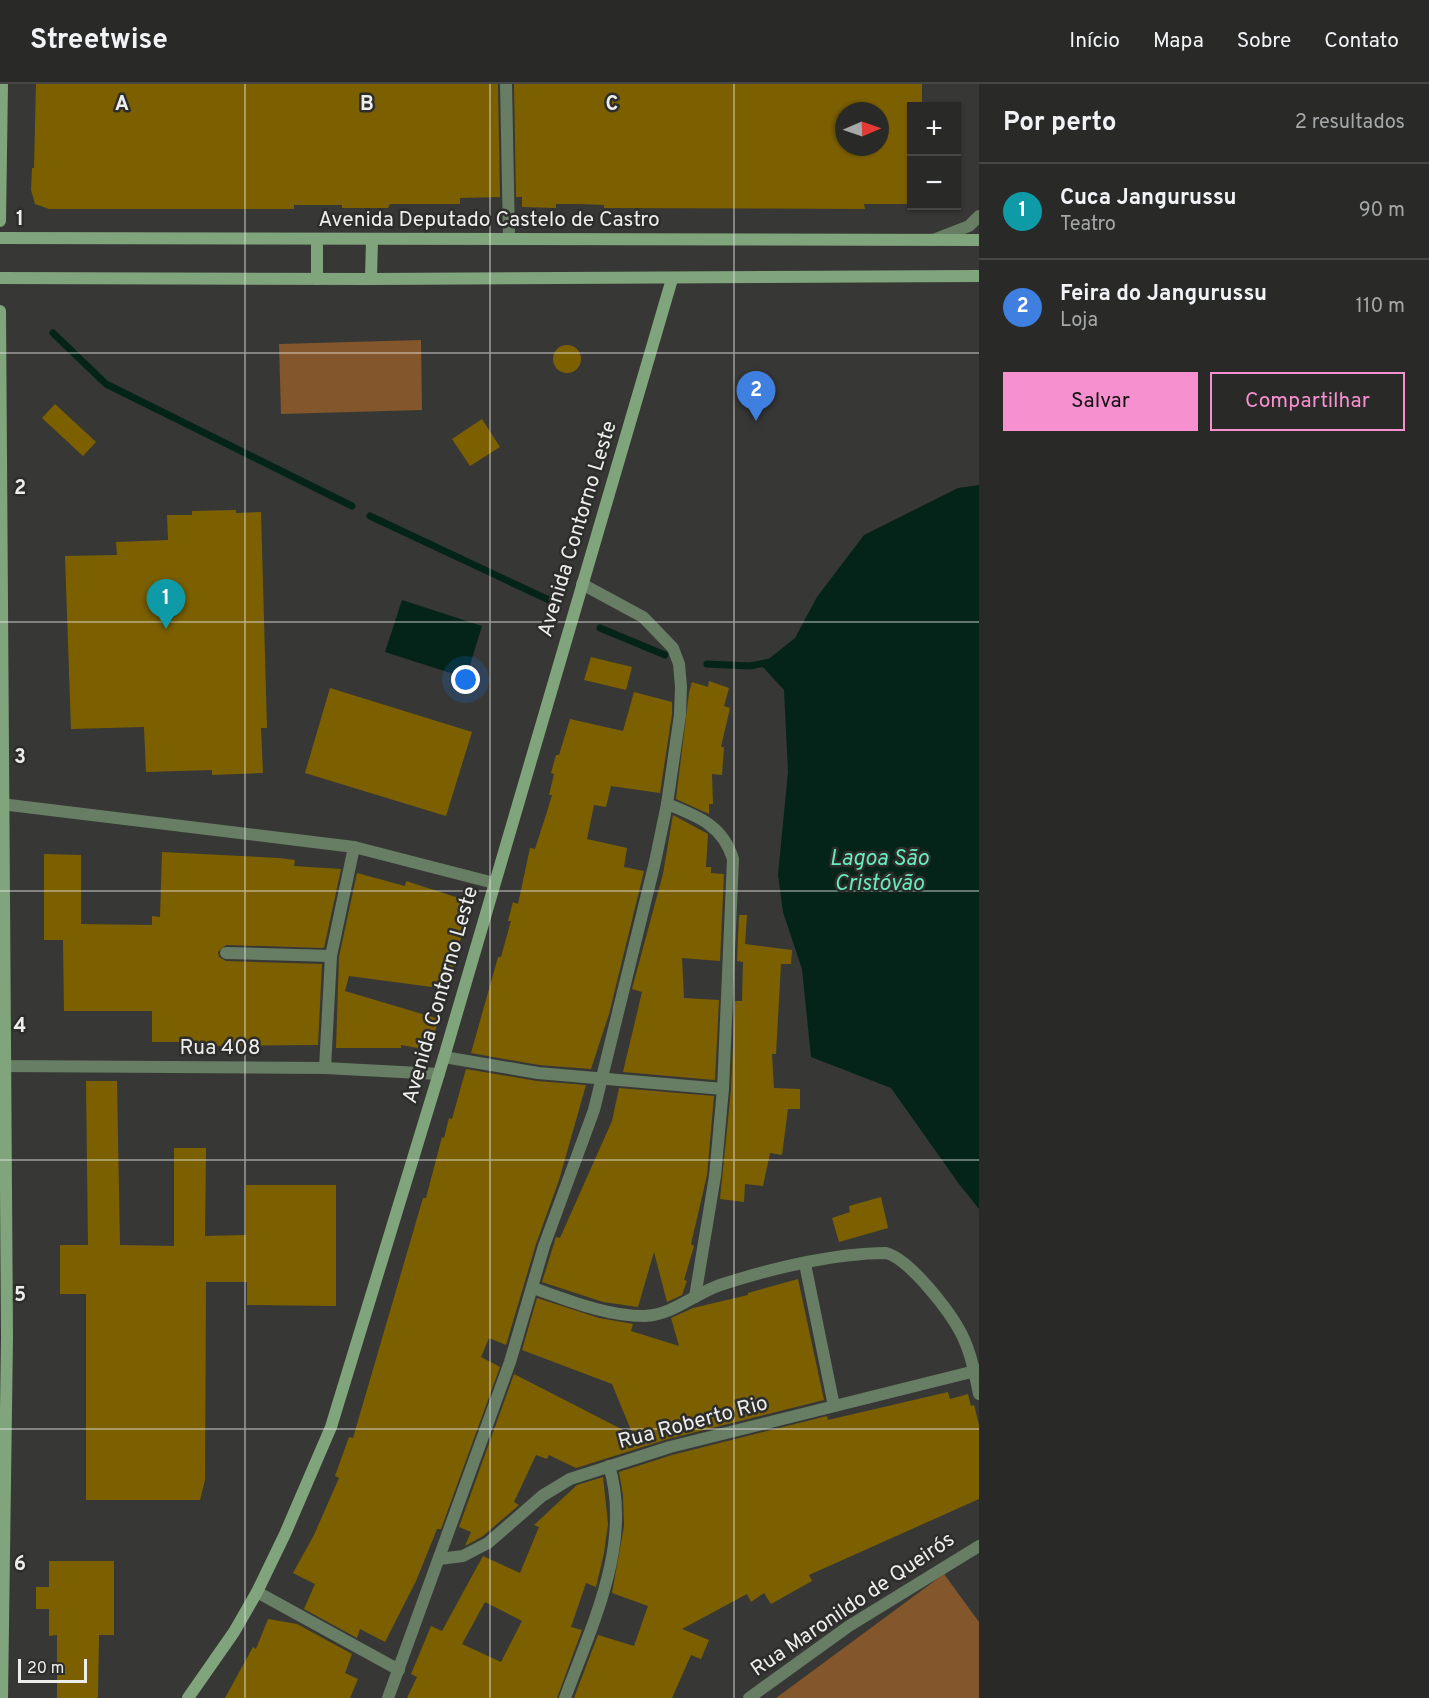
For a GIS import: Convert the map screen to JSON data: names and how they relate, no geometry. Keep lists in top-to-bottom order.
{
  "streets": {
    "street": [
      "Avenida Deputado Castelo de Castro",
      "Avenida Contorno Leste",
      "Rua 408",
      "Rua Roberto Rio",
      "Rua Maronildo de Queirós"
    ]
  },
  "crossings": [
    ["Avenida Contorno Leste", "Rua 408"]
  ],
  "water": ["Lagoa São Cristóvão"],
  "scale_bar": "20 m",
  "north": "right",
  "page": {
    "header": "Streetwise",
    "nav": [
      "Início",
      "Mapa",
      "Sobre",
      "Contato"
    ],
    "heading": ["Por perto", "2 resultados"],
    "map_buttons": ["+", "−"],
    "list": [
      {
        "mark": "1",
        "name": "Cuca Jangurussu",
        "note": "Teatro",
        "value": "90 m"
      },
      {
        "mark": "2",
        "name": "Feira do Jangurussu",
        "note": "Loja",
        "value": "110 m"
      }
    ],
    "buttons": ["Salvar", "Compartilhar"],
    "pins": ["2", "1"],
    "scale": "20 m"
  },
  "grid": {
    "columns": ["A", "B", "C"],
    "rows": [
      "1",
      "2",
      "3",
      "4",
      "5",
      "6"
    ]
  }
}
